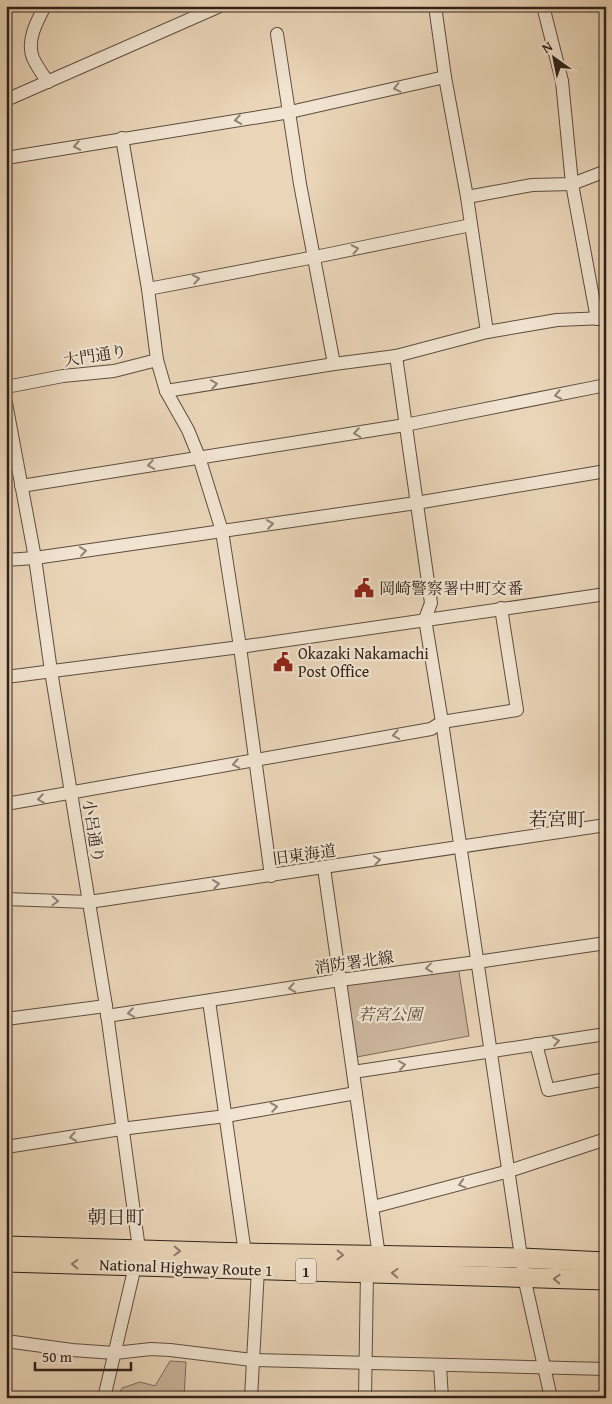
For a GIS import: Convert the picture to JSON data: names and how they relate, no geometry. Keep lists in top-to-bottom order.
{
  "streets": {
    "highway": ["National Highway Route 1", "1"],
    "street": [
      "大門通り",
      "小呂通り",
      "旧東海道",
      "消防署北線"
    ]
  },
  "crossings": [
    ["小呂通り", "旧東海道"],
    ["小呂通り", "消防署北線"],
    ["小呂通り", "National Highway Route 1"]
  ],
  "districts": ["若宮町", "朝日町"],
  "parks": ["若宮公園"],
  "places": {
    "public building": ["岡崎警察署中町交番", "Okazaki Nakamachi Post Office"]
  },
  "scale_bar": "50 m",
  "north": "top left"
}
